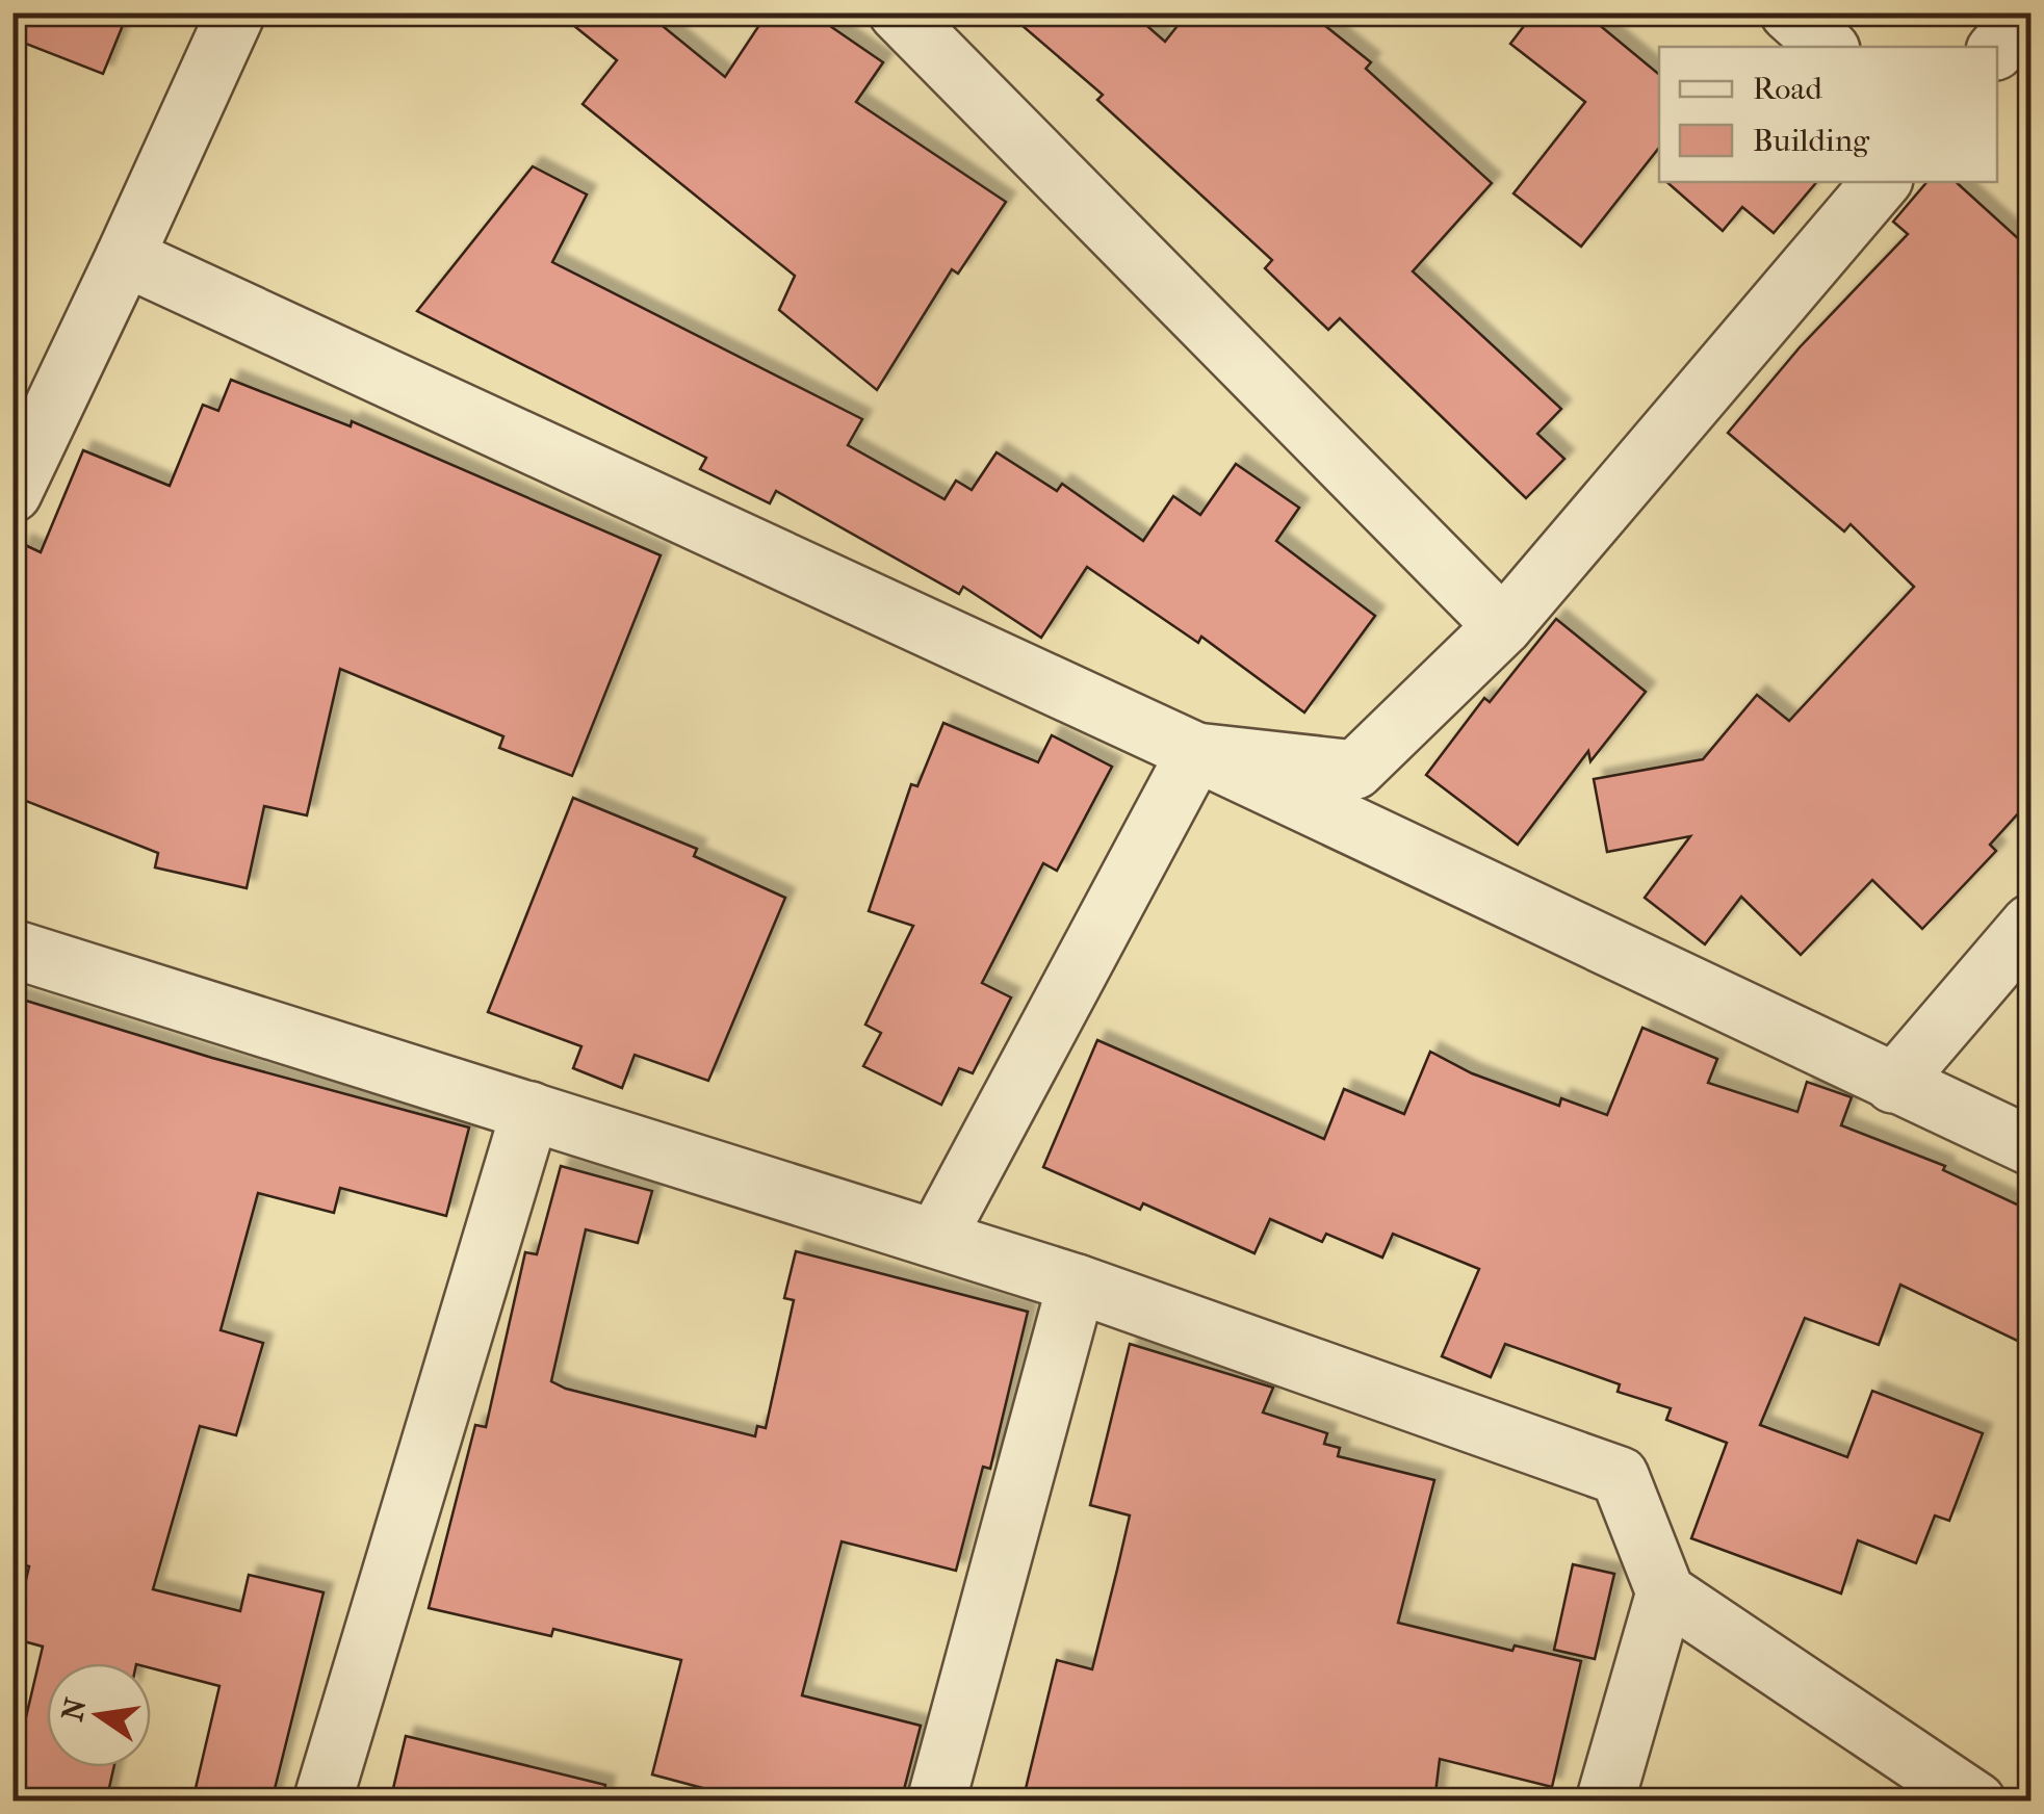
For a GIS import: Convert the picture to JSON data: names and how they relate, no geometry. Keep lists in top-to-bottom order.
{
  "legend": ["Road", "Building"],
  "north": "left"
}
